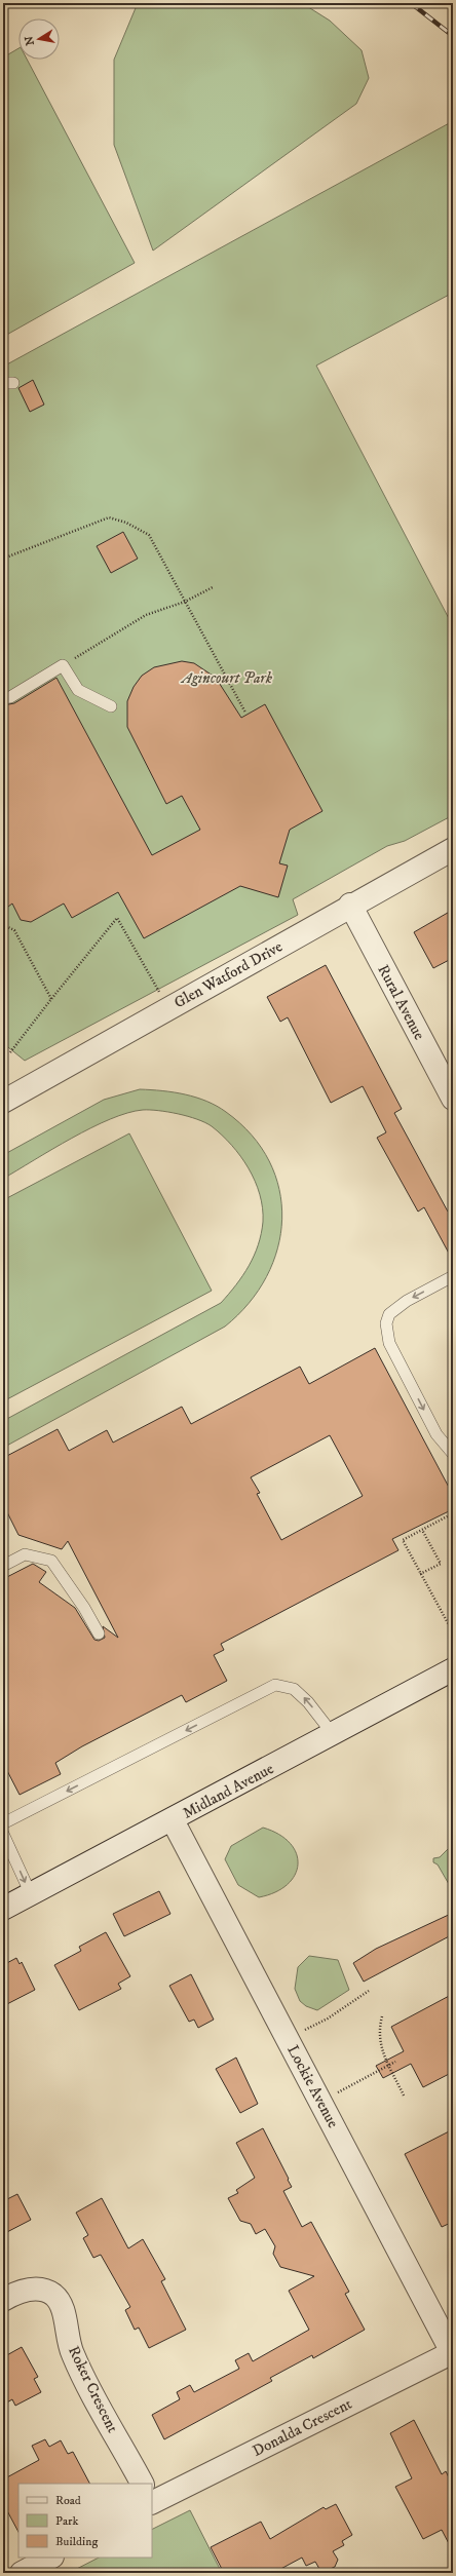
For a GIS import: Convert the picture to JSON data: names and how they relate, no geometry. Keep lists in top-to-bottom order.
{
  "streets": {
    "street": [
      "Glen Watford Drive",
      "Rural Avenue",
      "Midland Avenue",
      "Lockie Avenue",
      "Roker Crescent",
      "Donalda Crescent"
    ]
  },
  "crossings": [
    ["Glen Watford Drive", "Rural Avenue"],
    ["Midland Avenue", "Lockie Avenue"],
    ["Lockie Avenue", "Donalda Crescent"]
  ],
  "parks": ["Agincourt Park"],
  "legend": ["Road", "Park", "Building"],
  "north": "left"
}
